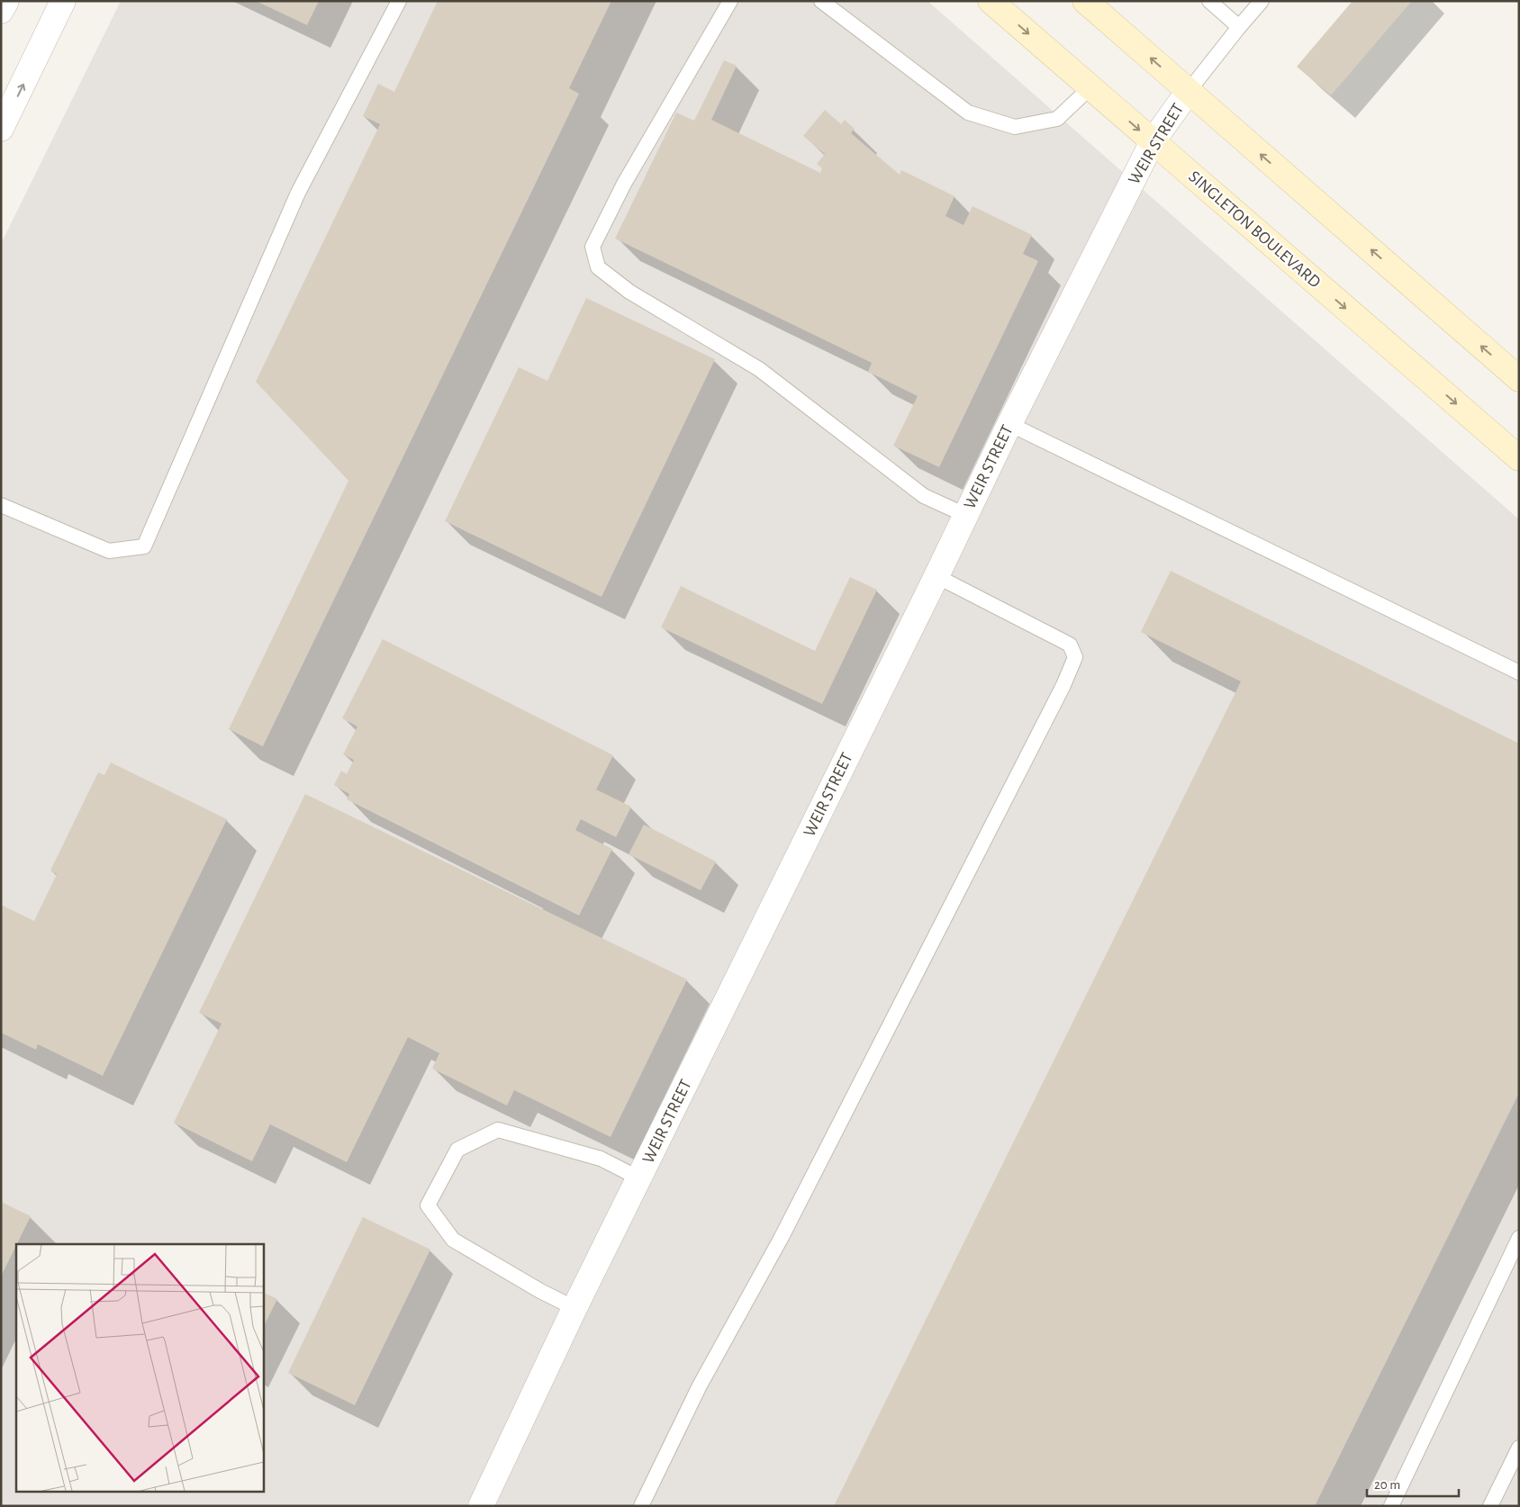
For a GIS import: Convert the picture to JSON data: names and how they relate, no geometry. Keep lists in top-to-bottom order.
{
  "streets": {
    "main road": ["SINGLETON BOULEVARD"],
    "street": ["WEIR STREET"]
  },
  "crossings": [
    ["WEIR STREET", "SINGLETON BOULEVARD"]
  ],
  "scale_bar": "20 m"
}
